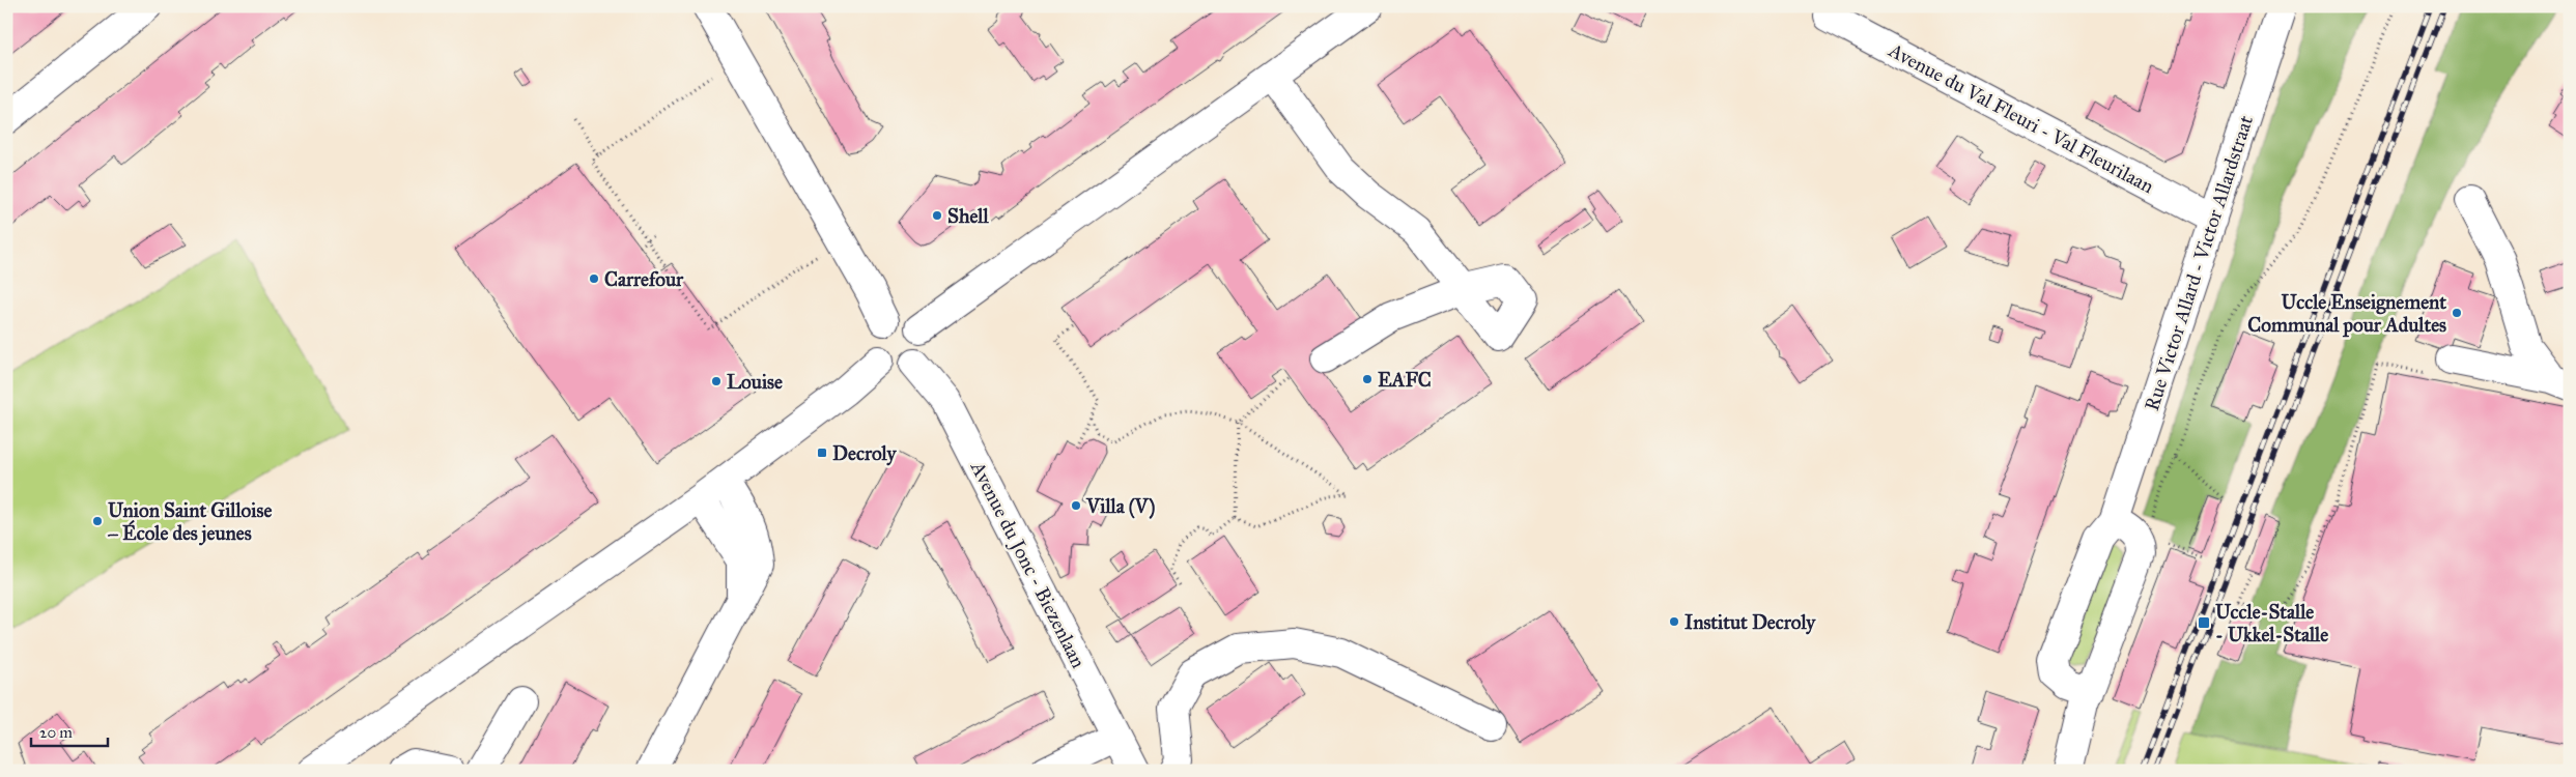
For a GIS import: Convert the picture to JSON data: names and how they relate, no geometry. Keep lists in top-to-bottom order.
{
  "streets": {
    "street": ["Avenue du Val Fleuri - Val Fleurilaan", "Rue Victor Allard - Victor Allardstraat", "Avenue du Jonc - Biezenlaan"]
  },
  "crossings": [
    ["Avenue du Val Fleuri - Val Fleurilaan", "Rue Victor Allard - Victor Allardstraat"]
  ],
  "places": {
    "other": [
      "Shell",
      "Carrefour",
      "Uccle Enseignement Communal pour Adultes",
      "EAFC",
      "Louise",
      "Villa (V)",
      "Union Saint Gilloise – École des jeunes",
      "Institut Decroly"
    ],
    "transit": ["Decroly", "Uccle-Stalle - Ukkel-Stalle"]
  },
  "scale_bar": "20 m"
}
